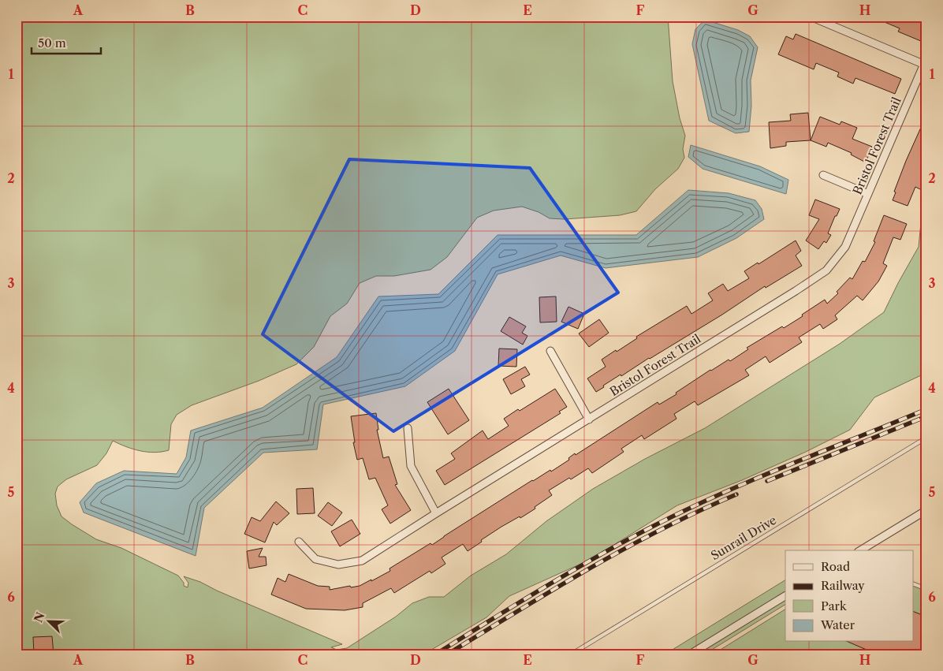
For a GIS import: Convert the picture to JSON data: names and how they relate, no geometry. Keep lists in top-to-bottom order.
{
  "streets": {
    "street": ["Bristol Forest Trail"],
    "lane": ["Sunrail Drive"]
  },
  "legend": [
    "Road",
    "Railway",
    "Park",
    "Water"
  ],
  "scale_bar": "50 m",
  "north": "top left",
  "grid": {
    "columns": [
      "A",
      "B",
      "C",
      "D",
      "E",
      "F",
      "G",
      "H"
    ],
    "rows": [
      "1",
      "2",
      "3",
      "4",
      "5",
      "6"
    ]
  }
}
